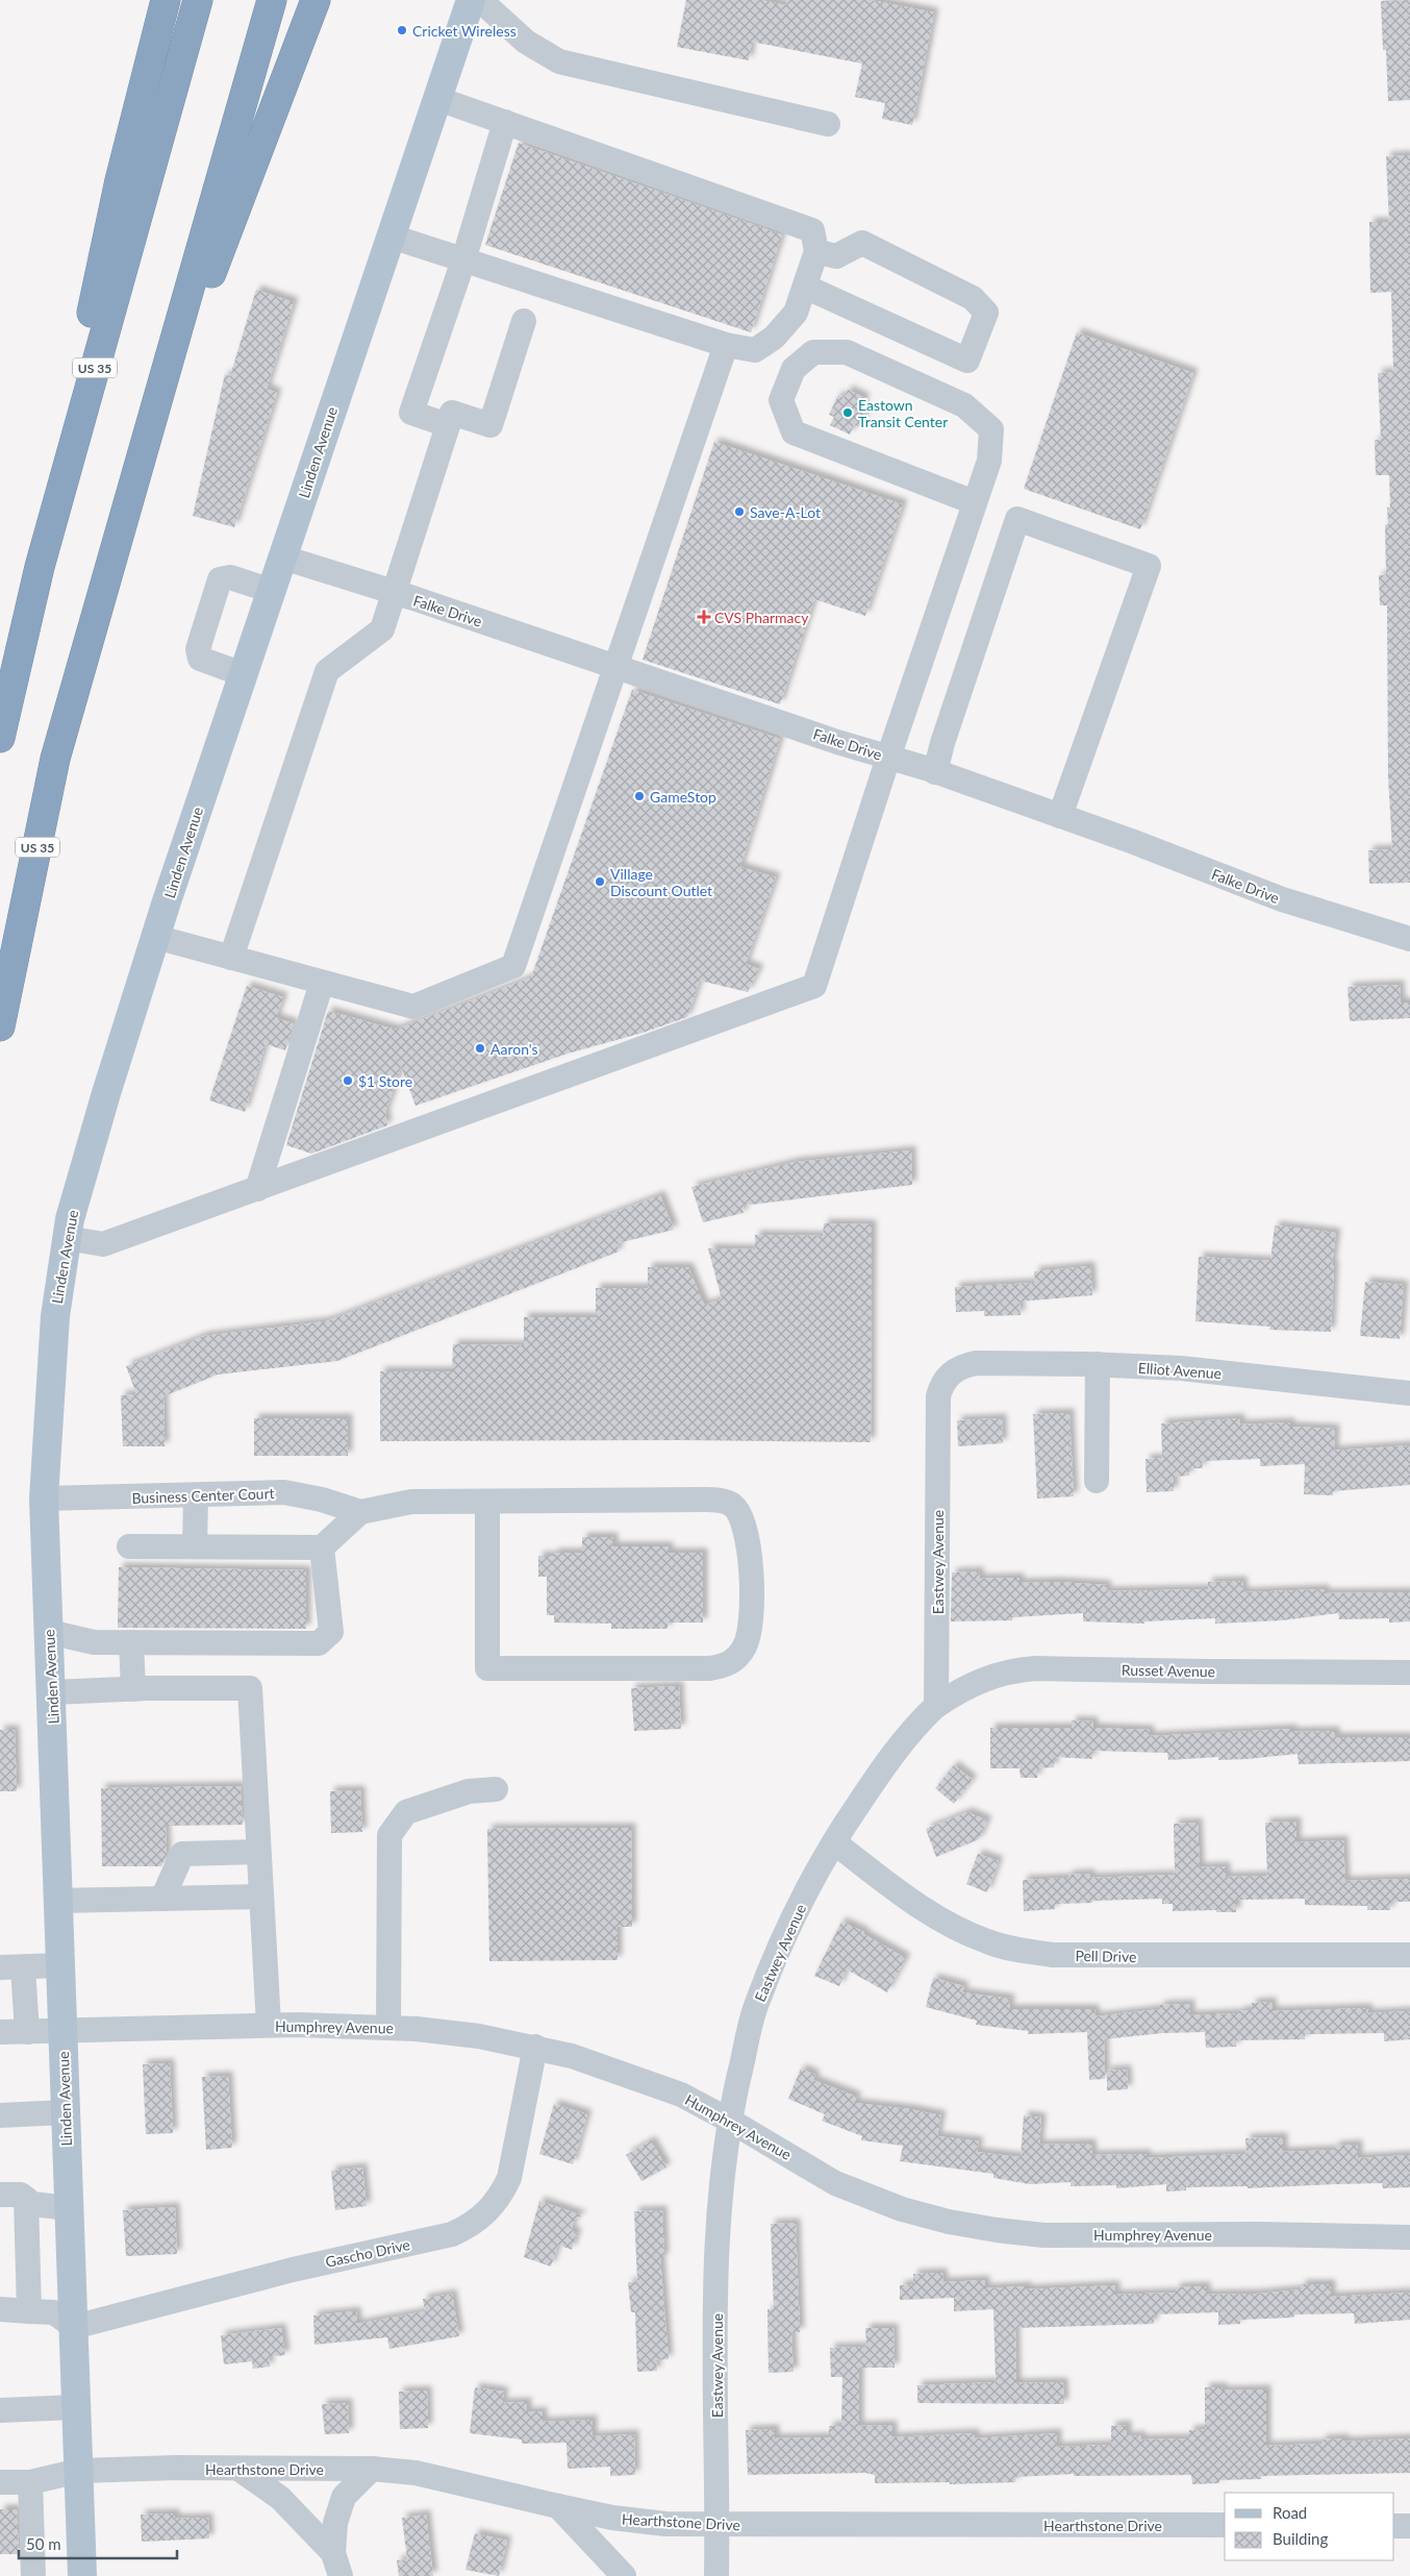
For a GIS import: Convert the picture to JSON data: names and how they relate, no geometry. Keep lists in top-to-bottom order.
{
  "streets": {
    "highway": ["US 35"],
    "main road": ["Linden Avenue"],
    "street": [
      "Falke Drive",
      "Elliot Avenue",
      "Business Center Court",
      "Eastwey Avenue",
      "Russet Avenue",
      "Pell Drive",
      "Humphrey Avenue",
      "Gascho Drive",
      "Hearthstone Drive"
    ]
  },
  "crossings": [
    ["Linden Avenue", "Falke Drive"],
    ["Linden Avenue", "Business Center Court"],
    ["Linden Avenue", "Humphrey Avenue"],
    ["Linden Avenue", "Gascho Drive"],
    ["Linden Avenue", "Hearthstone Drive"],
    ["Elliot Avenue", "Eastwey Avenue"],
    ["Eastwey Avenue", "Russet Avenue"],
    ["Eastwey Avenue", "Pell Drive"],
    ["Eastwey Avenue", "Humphrey Avenue"],
    ["Eastwey Avenue", "Hearthstone Drive"],
    ["Humphrey Avenue", "Gascho Drive"]
  ],
  "places": {
    "other": [
      "Cricket Wireless",
      "Eastown Transit Center",
      "Save-A-Lot",
      "GameStop",
      "Village Discount Outlet",
      "Aaron's",
      "$1 Store"
    ],
    "health": ["CVS Pharmacy"]
  },
  "legend": ["Road", "Building"],
  "scale_bar": "50 m"
}
